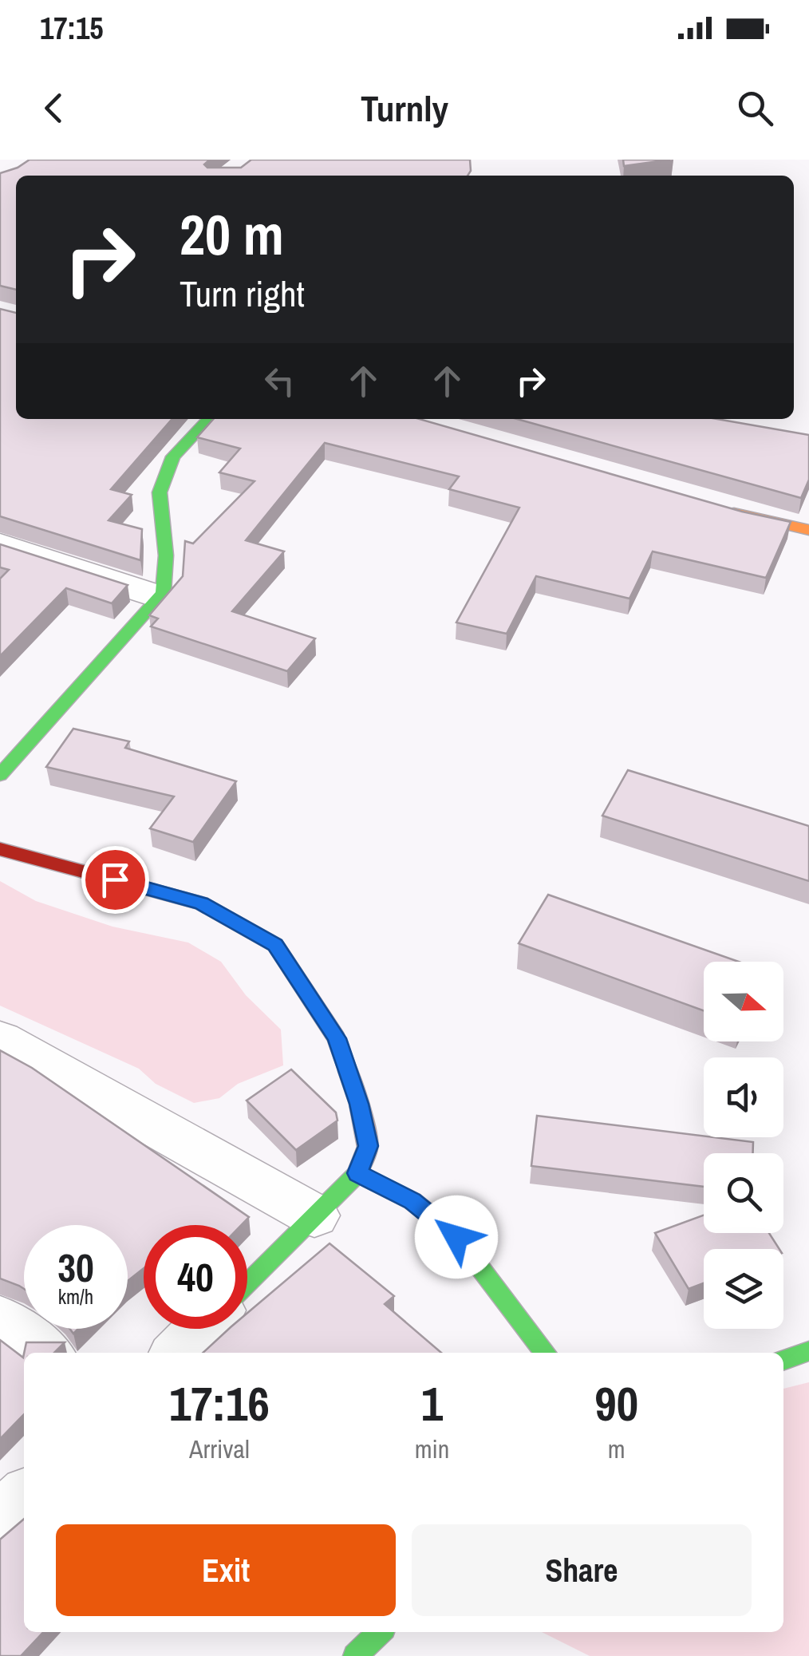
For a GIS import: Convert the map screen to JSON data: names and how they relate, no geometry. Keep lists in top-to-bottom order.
{
  "north": "right",
  "page": {
    "status": "17:15",
    "header": "Turnly",
    "turn": ["20 m", "Turn right"],
    "speed": "30 km/h",
    "limit": "40",
    "eta": [
      "17:16",
      "Arrival",
      "1",
      "min",
      "90",
      "m"
    ],
    "buttons": ["Exit", "Share"]
  }
}
